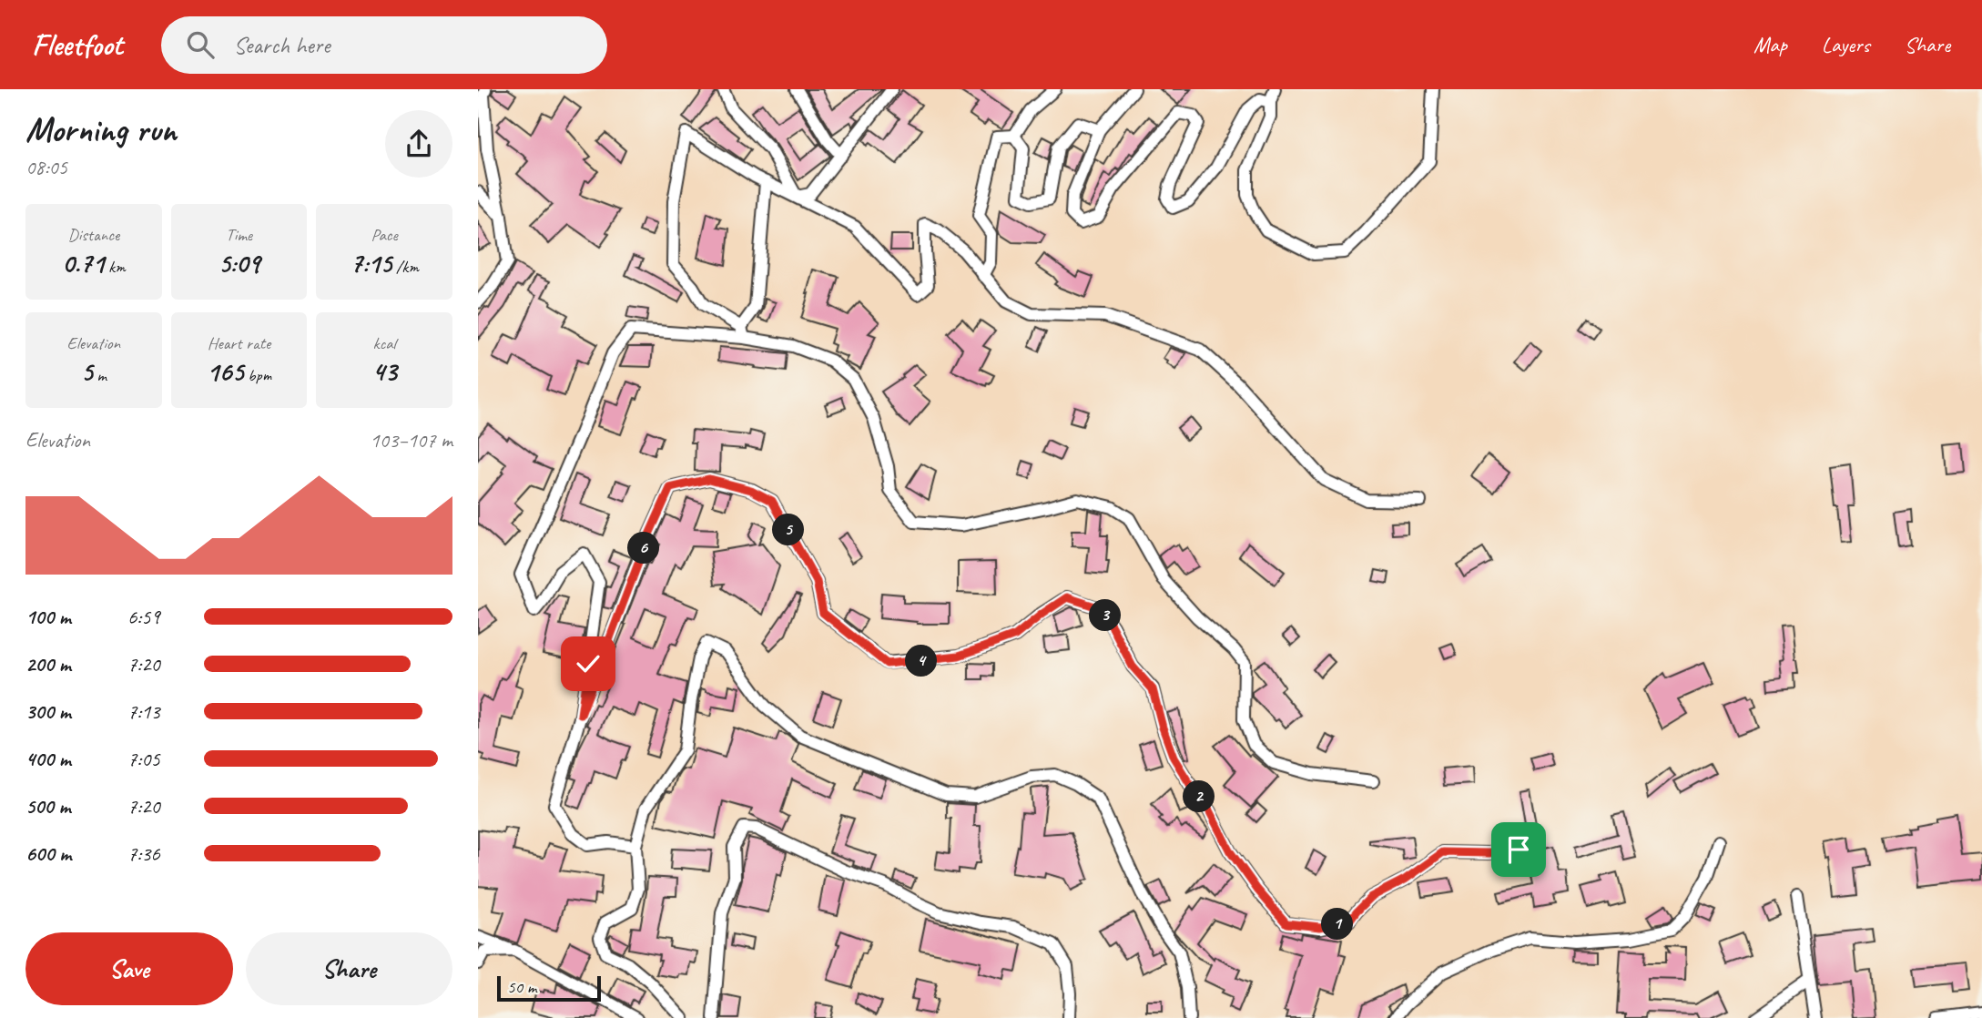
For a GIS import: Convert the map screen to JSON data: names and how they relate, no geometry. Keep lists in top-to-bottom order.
{
  "scale_bar": "50 m",
  "page": {
    "header": "Fleetfoot",
    "search": "Search here",
    "nav": ["Map", "Layers", "Share"],
    "heading": ["Morning run", "08:05"],
    "stats": [
      ["Distance", "0.71 km"],
      ["Time", "5:09"],
      ["Pace", "7:15 /km"],
      ["Elevation", "5 m"],
      ["Heart rate", "165 bpm"],
      ["kcal", "43"]
    ],
    "chart": ["Elevation", "103–107 m"],
    "pins": [
      "5",
      "6",
      "3",
      "4",
      "2",
      "1"
    ],
    "list": [
      {
        "name": "100 m",
        "note": "6:59"
      },
      {
        "name": "200 m",
        "note": "7:20"
      },
      {
        "name": "300 m",
        "note": "7:13"
      },
      {
        "name": "400 m",
        "note": "7:05"
      },
      {
        "name": "500 m",
        "note": "7:20"
      },
      {
        "name": "600 m",
        "note": "7:36"
      }
    ],
    "buttons": ["Save", "Share"],
    "scale": "50 m"
  }
}
